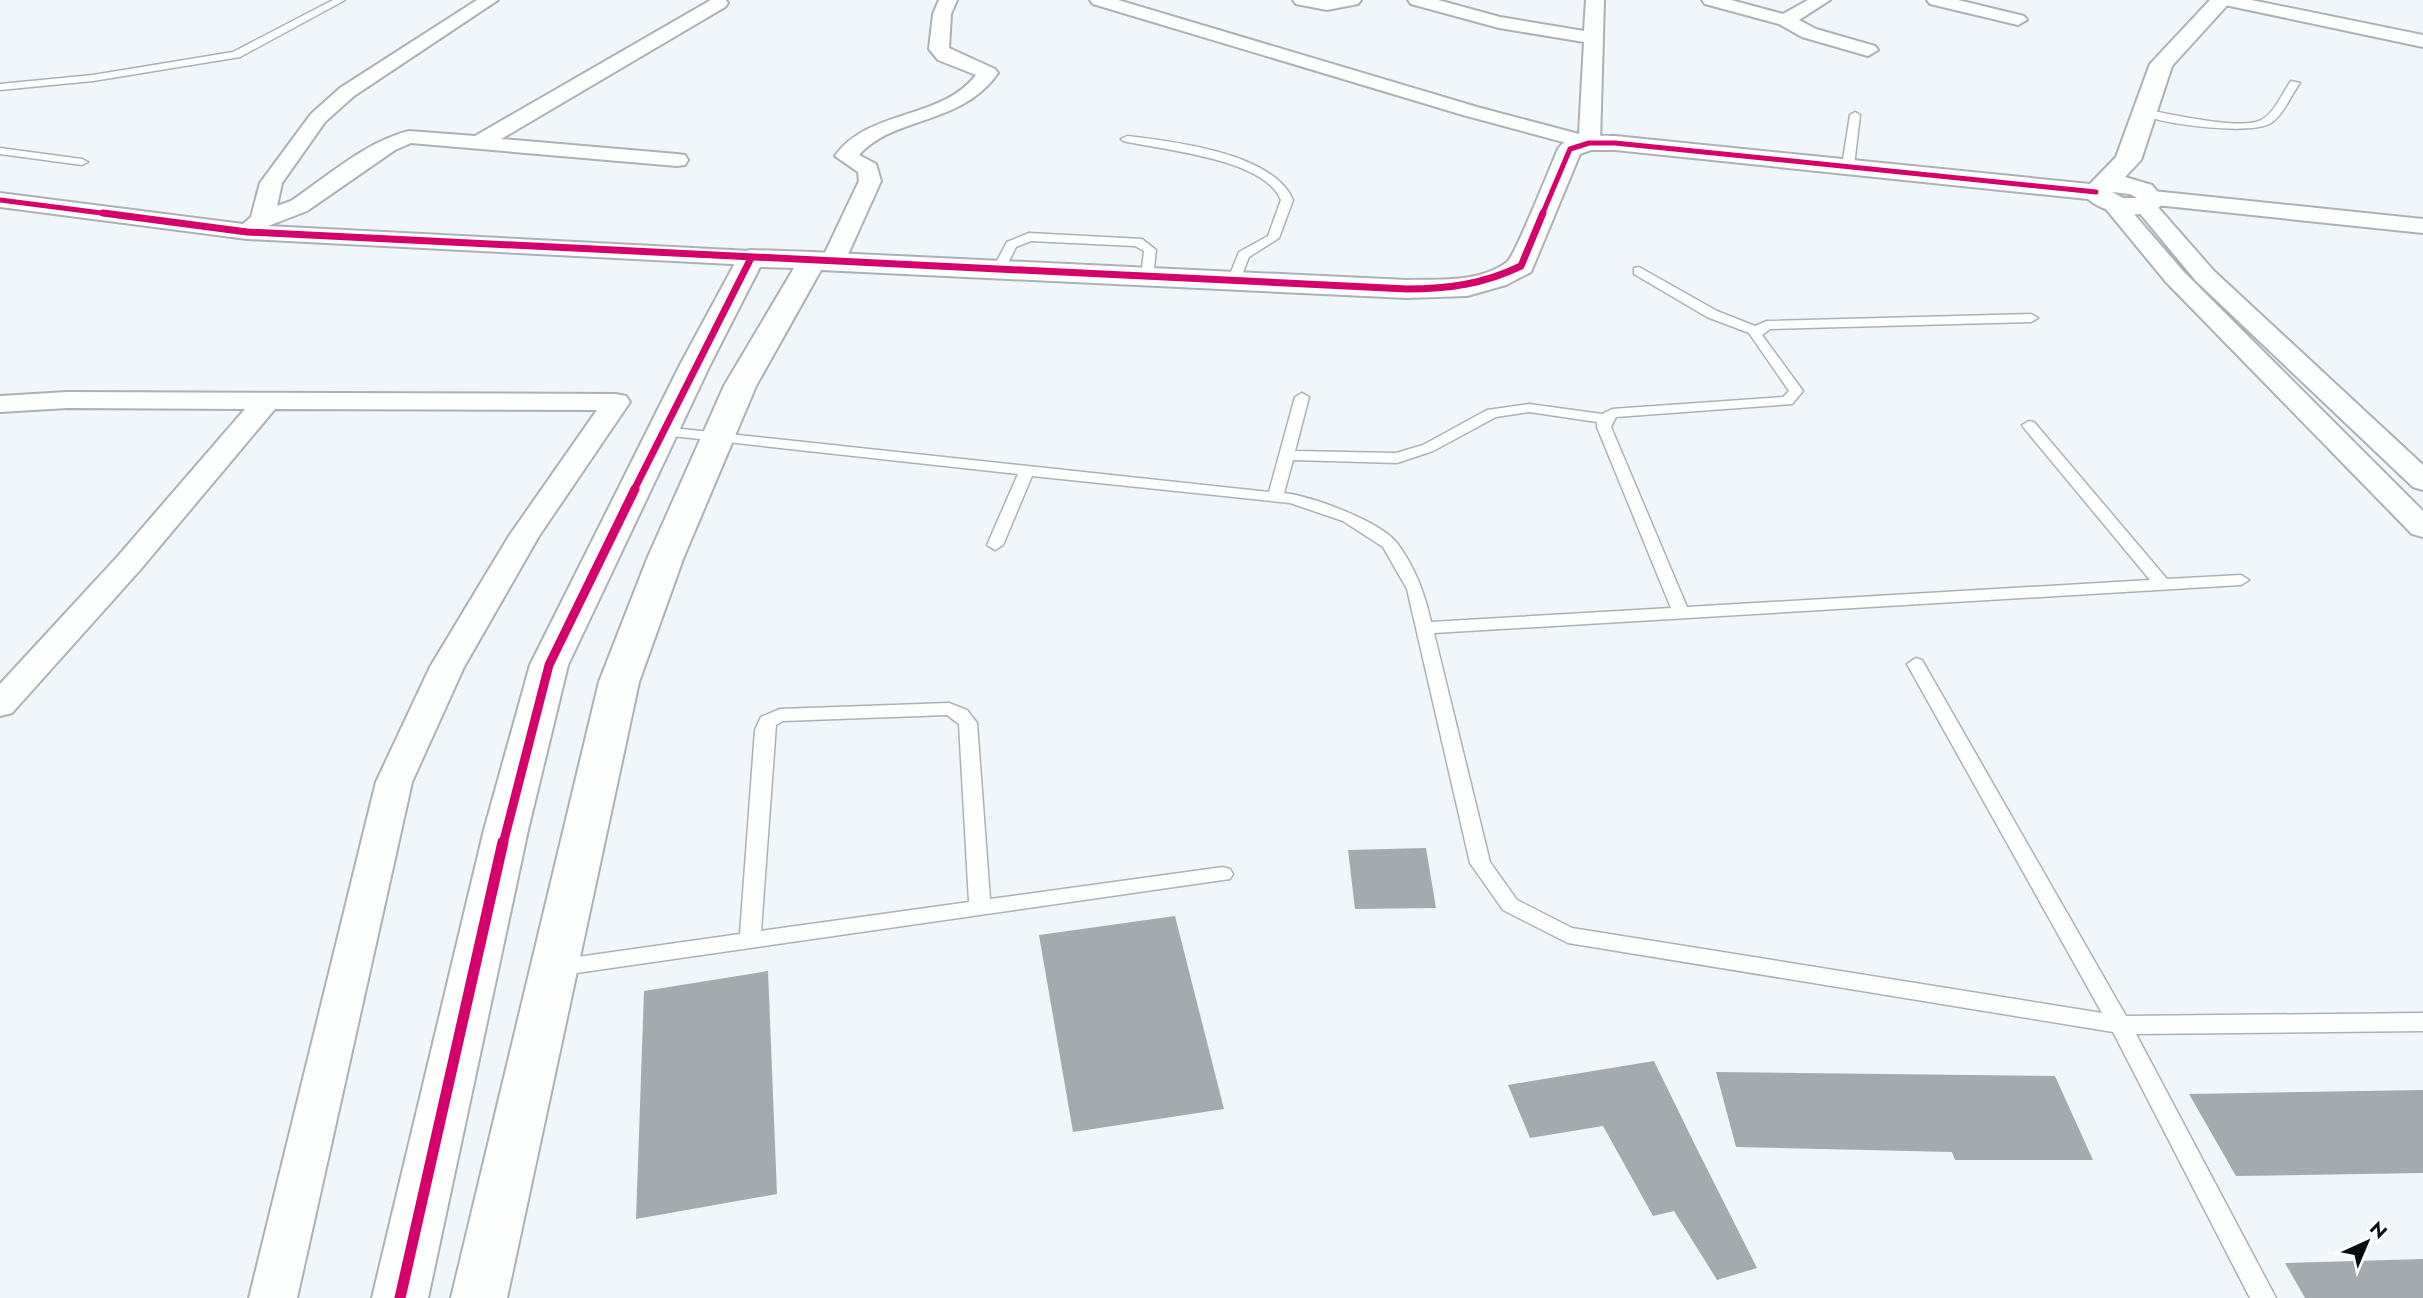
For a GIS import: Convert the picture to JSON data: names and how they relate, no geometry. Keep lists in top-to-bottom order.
{
  "north": "top right"
}
